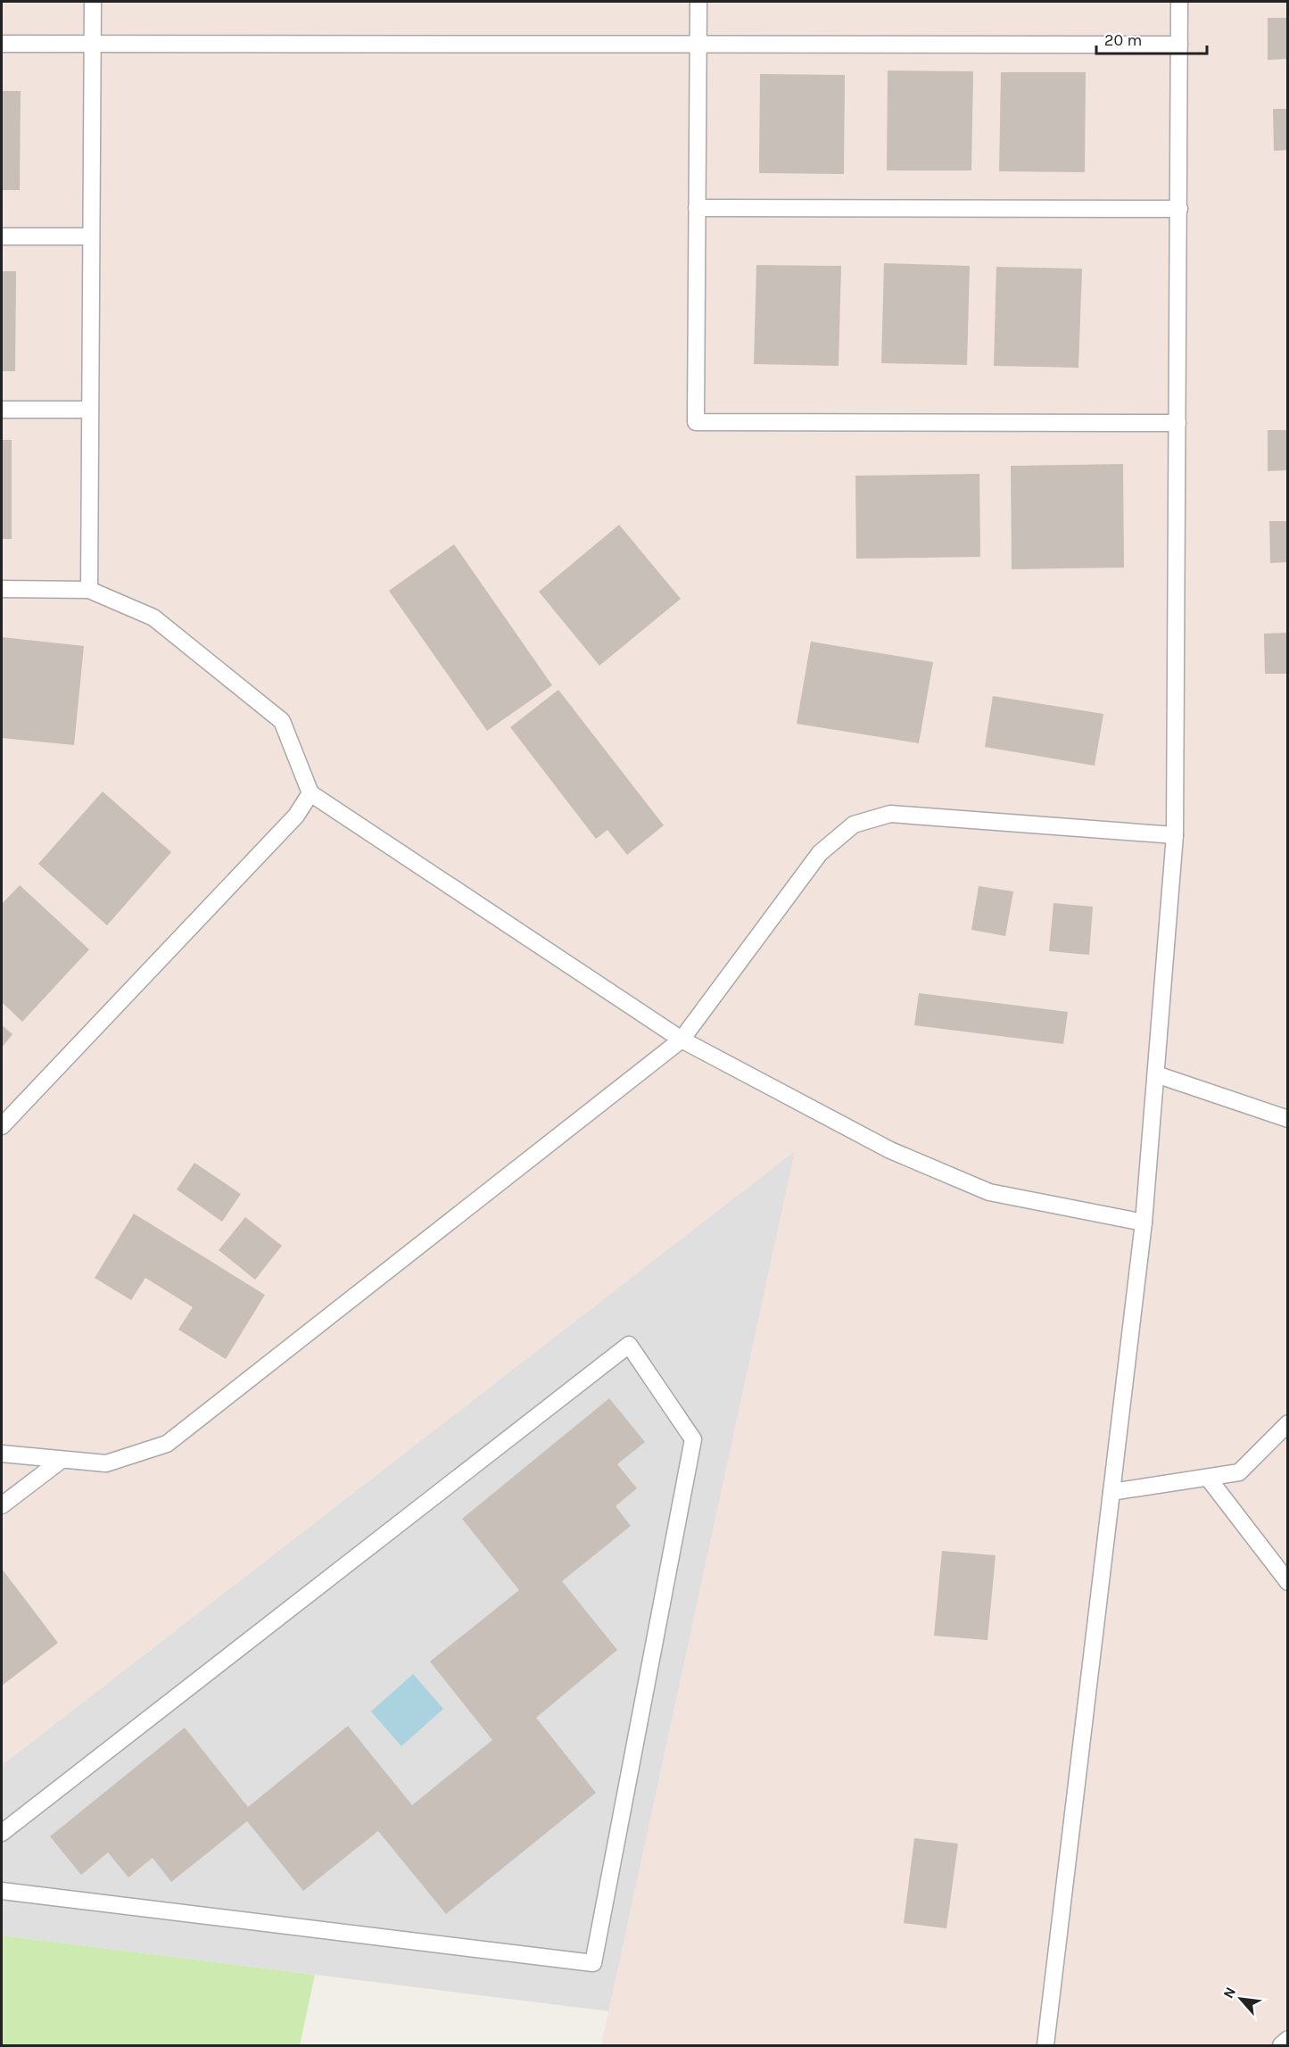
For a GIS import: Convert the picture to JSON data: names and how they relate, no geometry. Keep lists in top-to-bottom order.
{
  "scale_bar": "20 m",
  "north": "top left"
}
